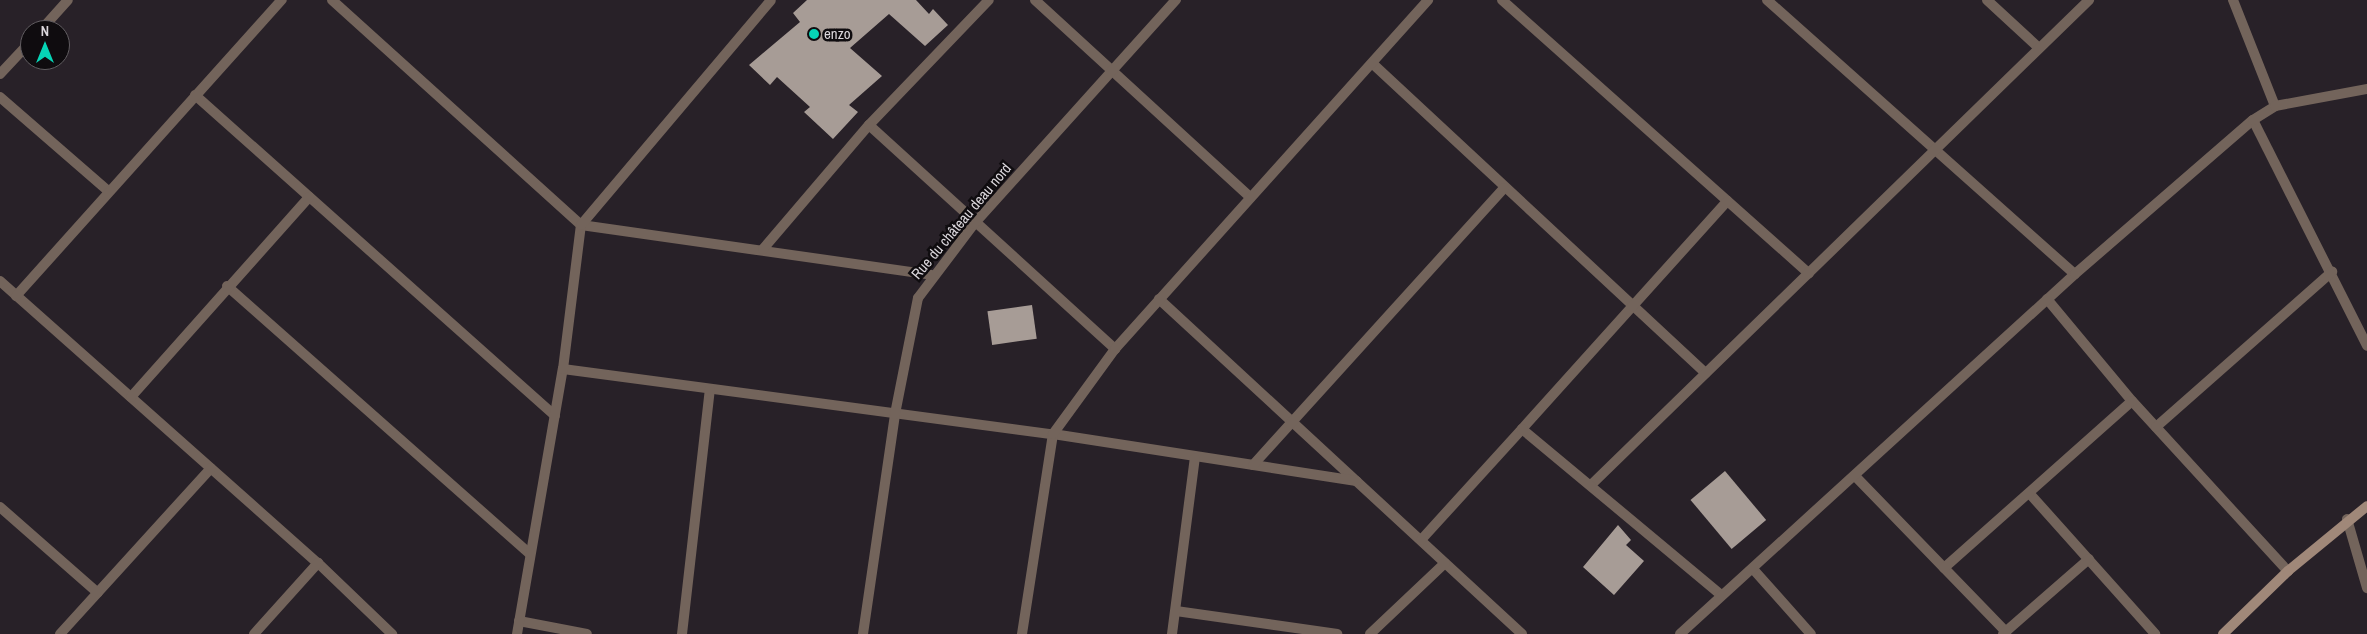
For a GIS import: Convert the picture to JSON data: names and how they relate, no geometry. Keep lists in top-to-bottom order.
{
  "streets": {
    "street": ["Rue du château deau nord"]
  },
  "places": ["enzo"],
  "north": "top"
}
